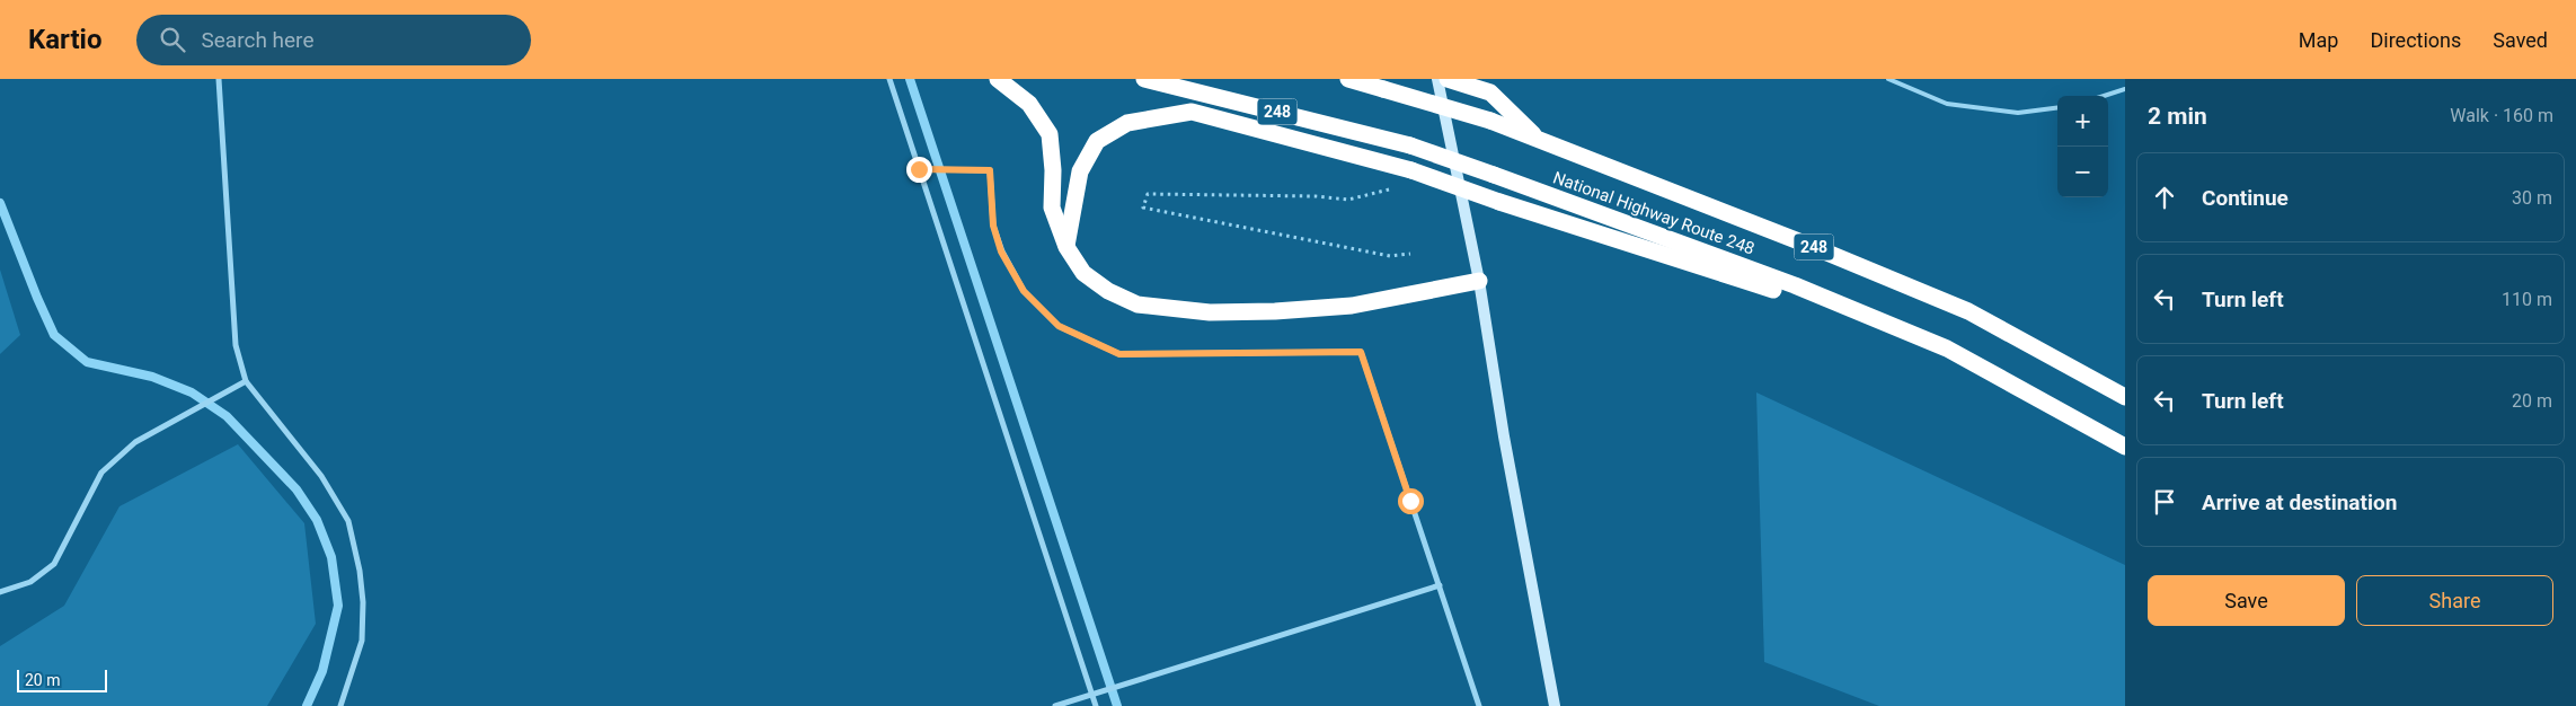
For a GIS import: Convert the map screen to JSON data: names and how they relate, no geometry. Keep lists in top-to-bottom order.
{
  "streets": {
    "highway": ["248", "National Highway Route 248"]
  },
  "scale_bar": "20 m",
  "page": {
    "header": "Kartio",
    "search": "Search here",
    "nav": ["Map", "Directions", "Saved"],
    "heading": ["2 min", "Walk · 160 m"],
    "map_buttons": ["+", "−"],
    "list": [
      ["Continue", "30 m"],
      ["Turn left", "110 m"],
      ["Turn left", "20 m"],
      "Arrive at destination"
    ],
    "buttons": ["Save", "Share"],
    "scale": "20 m"
  }
}
